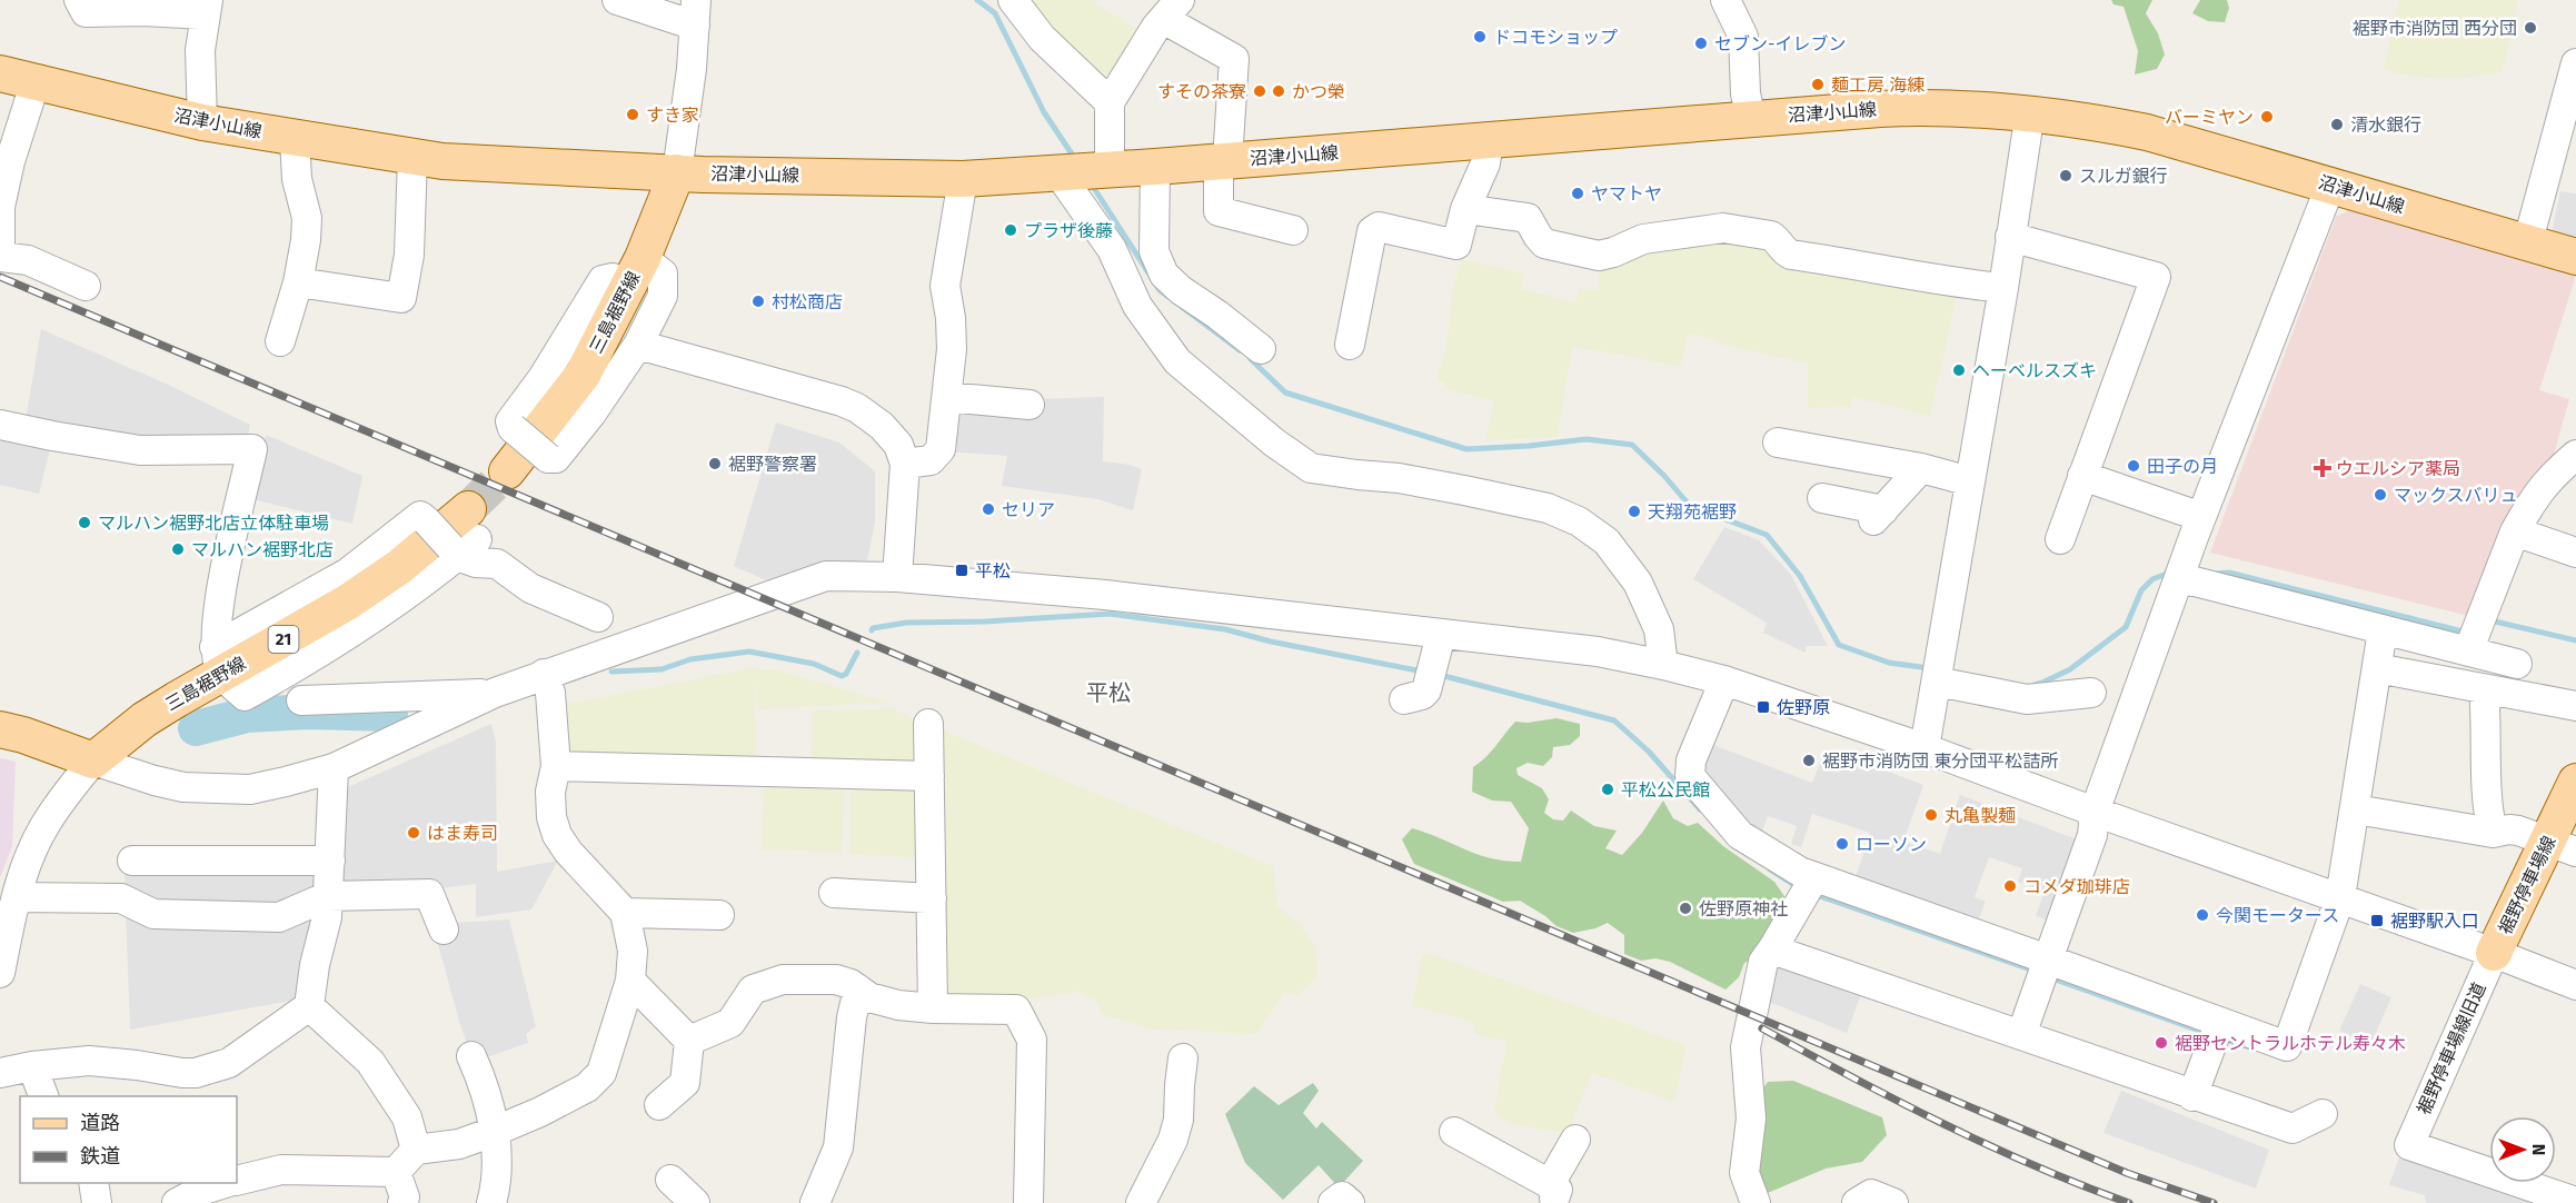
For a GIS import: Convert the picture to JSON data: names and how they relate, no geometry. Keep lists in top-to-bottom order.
{
  "streets": {
    "main road": [
      "沼津小山線",
      "三島裾野線",
      "21",
      "裾野停車場線"
    ],
    "street": ["裾野停車場線旧道"]
  },
  "crossings": [
    ["沼津小山線", "三島裾野線"],
    ["裾野停車場線", "裾野停車場線旧道"]
  ],
  "districts": ["平松"],
  "places": {
    "other": [
      "裾野市消防団 西分団",
      "ドコモショップ",
      "セブン-イレブン",
      "麺工房 海練",
      "すその茶寮",
      "かつ榮",
      "すき家",
      "バーミヤン",
      "清水銀行",
      "スルガ銀行",
      "ヤマトヤ",
      "プラザ後藤",
      "村松商店",
      "ヘーベルスズキ",
      "裾野警察署",
      "田子の月",
      "マックスバリュ",
      "セリア",
      "天翔苑裾野",
      "マルハン裾野北店立体駐車場",
      "マルハン裾野北店",
      "裾野市消防団 東分団平松詰所",
      "平松公民館",
      "丸亀製麺",
      "はま寿司",
      "ローソン",
      "コメダ珈琲店",
      "佐野原神社",
      "今関モータース",
      "裾野セントラルホテル寿々木"
    ],
    "health": ["ウエルシア薬局"],
    "transit": ["平松", "佐野原", "裾野駅入口"]
  },
  "legend": ["道路", "鉄道"],
  "north": "right"
}
